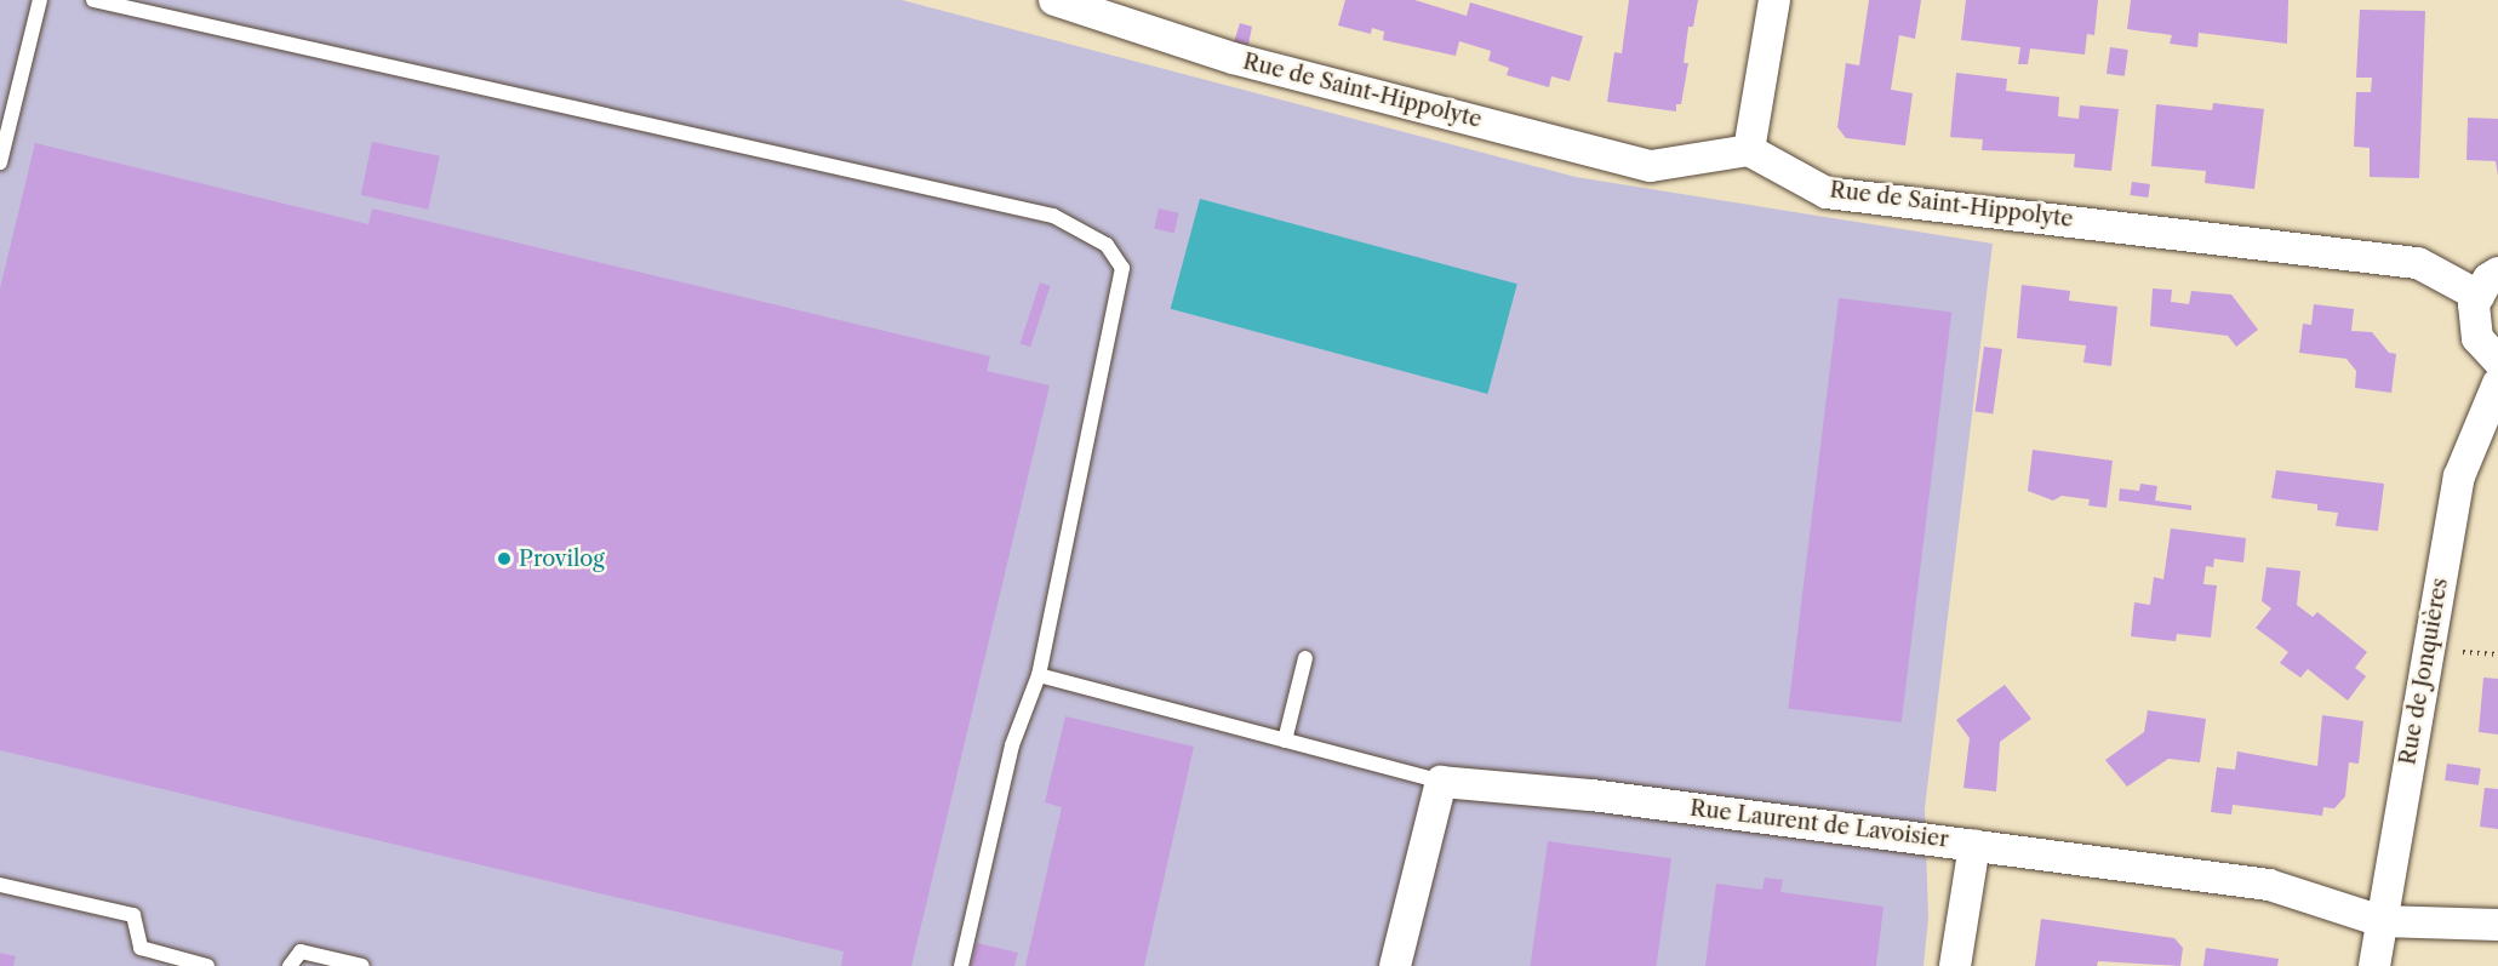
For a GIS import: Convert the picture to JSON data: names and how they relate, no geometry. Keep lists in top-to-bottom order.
{
  "streets": {
    "street": ["Rue de Saint-Hippolyte", "Rue de Jonquières", "Rue Laurent de Lavoisier"]
  },
  "crossings": [
    ["Rue de Jonquières", "Rue Laurent de Lavoisier"]
  ],
  "places": ["Provilog"]
}
